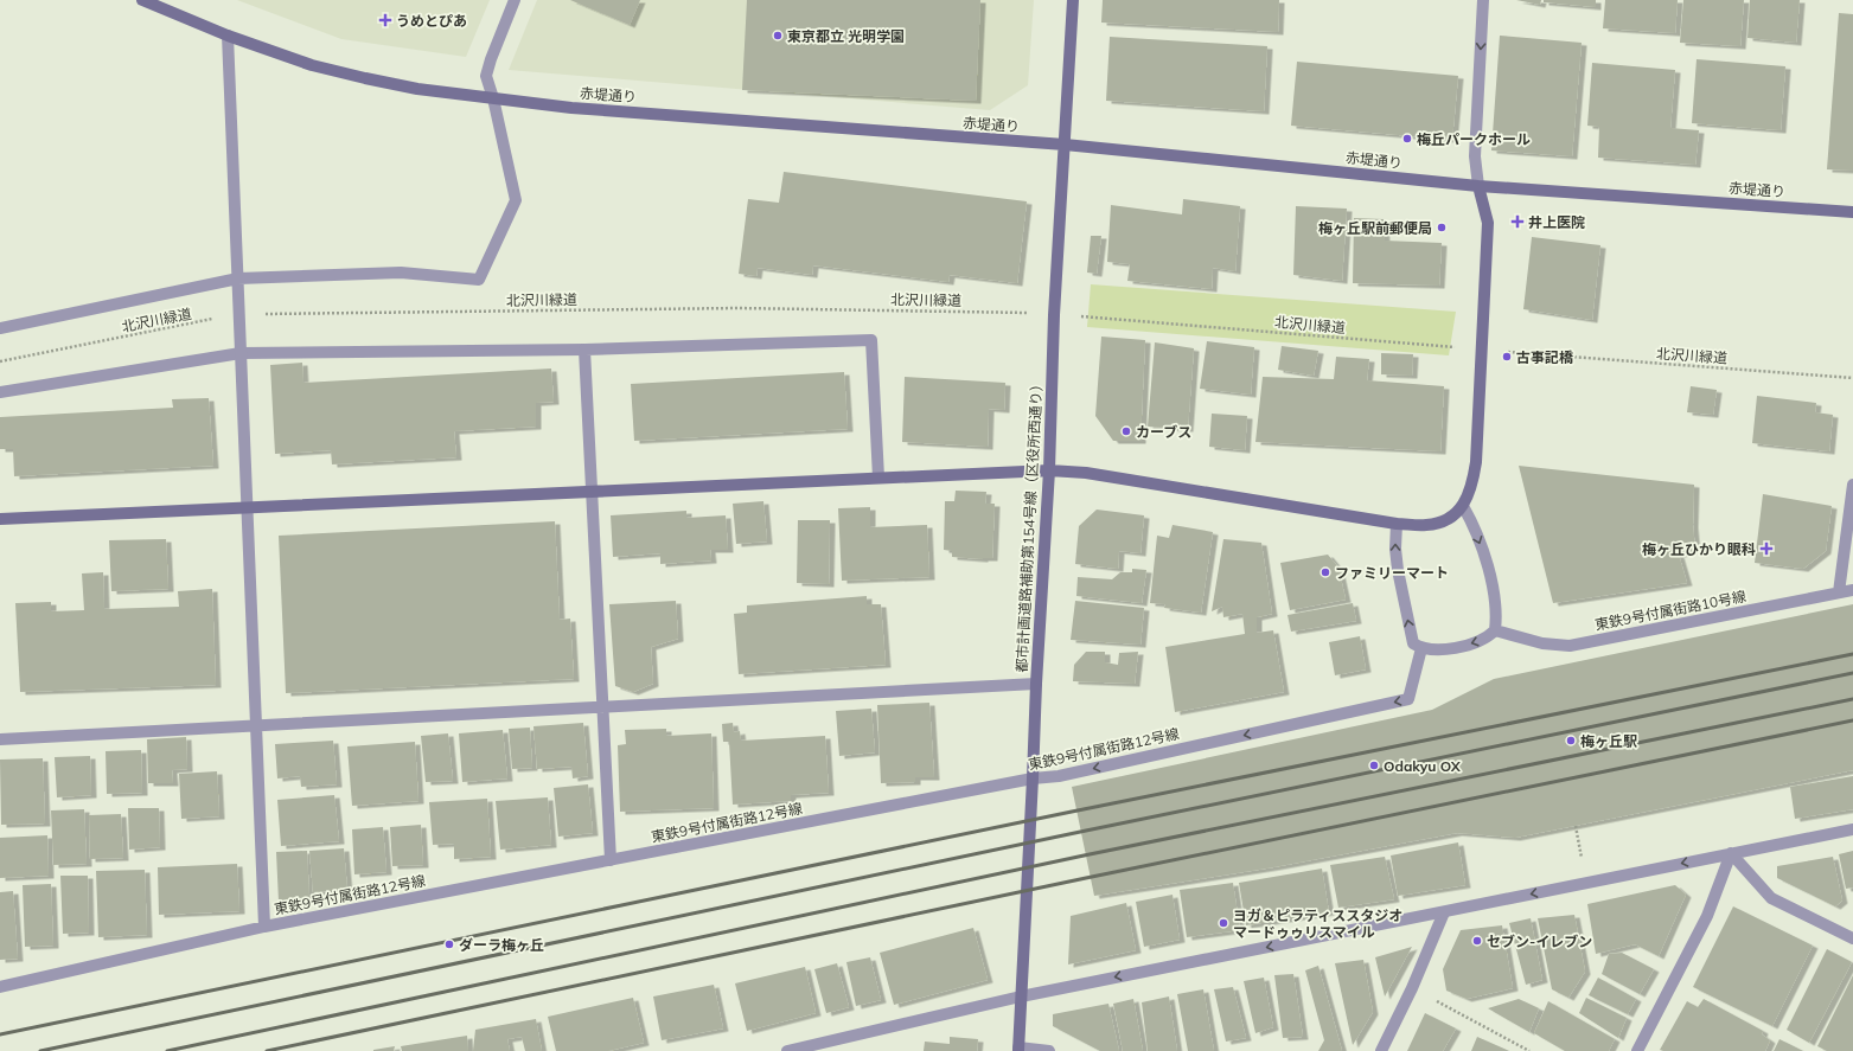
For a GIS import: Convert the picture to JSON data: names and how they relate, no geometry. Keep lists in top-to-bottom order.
{
  "streets": {
    "street": [
      "赤堤通り",
      "都市計画道路補助第154号線（区役所西通り）",
      "東鉄9号付属街路10号線",
      "東鉄9号付属街路12号線"
    ],
    "path": ["北沢川緑道"]
  },
  "crossings": [
    ["赤堤通り", "都市計画道路補助第154号線（区役所西通り）"],
    ["北沢川緑道", "都市計画道路補助第154号線（区役所西通り）"],
    ["都市計画道路補助第154号線（区役所西通り）", "東鉄9号付属街路12号線"]
  ],
  "places": {
    "health": ["うめとぴあ", "井上医院", "梅ヶ丘ひかり眼科"],
    "other": [
      "東京都立 光明学園",
      "梅丘パークホール",
      "梅ヶ丘駅前郵便局",
      "古事記橋",
      "カーブス",
      "ファミリーマート",
      "梅ヶ丘駅",
      "Odakyu OX",
      "ヨガ＆ピラティススタジオ マードゥゥリスマイル",
      "セブン-イレブン",
      "ダーラ梅ヶ丘"
    ]
  }
}
